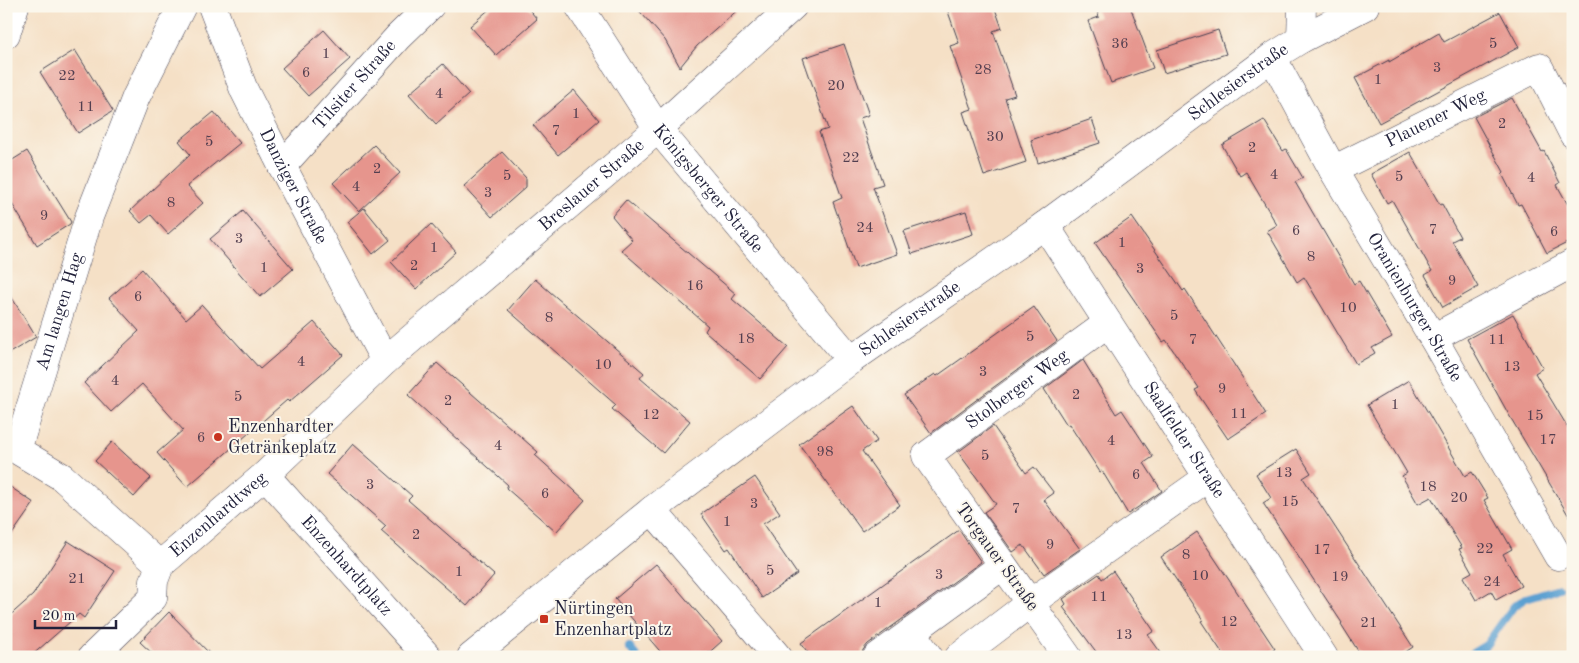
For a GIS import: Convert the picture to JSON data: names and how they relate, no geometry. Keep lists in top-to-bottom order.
{
  "streets": {
    "street": [
      "Schlesierstraße",
      "Tilsiter Straße",
      "Plauener Weg",
      "Danziger Straße",
      "Breslauer Straße",
      "Königsberger Straße",
      "Oranienburger Straße",
      "Am langen Hag",
      "Stolberger Weg",
      "Saalfelder Straße",
      "Enzenhardtweg",
      "Torgauer Straße",
      "Enzenhardtplatz"
    ]
  },
  "crossings": [
    ["Schlesierstraße", "Königsberger Straße"],
    ["Schlesierstraße", "Oranienburger Straße"],
    ["Schlesierstraße", "Saalfelder Straße"],
    ["Tilsiter Straße", "Danziger Straße"],
    ["Plauener Weg", "Oranienburger Straße"],
    ["Danziger Straße", "Breslauer Straße"],
    ["Danziger Straße", "Enzenhardtweg"],
    ["Breslauer Straße", "Königsberger Straße"],
    ["Breslauer Straße", "Enzenhardtweg"],
    ["Am langen Hag", "Enzenhardtweg"],
    ["Stolberger Weg", "Saalfelder Straße"],
    ["Stolberger Weg", "Torgauer Straße"],
    ["Enzenhardtweg", "Enzenhardtplatz"]
  ],
  "places": {
    "other": ["Enzenhardter Getränkeplatz"],
    "transit": ["Nürtingen Enzenhartplatz"]
  },
  "house_numbers": [
    "36",
    "5",
    "1",
    "3",
    "28",
    "6",
    "22",
    "1",
    "20",
    "4",
    "11",
    "1",
    "2",
    "7",
    "30",
    "5",
    "2",
    "22",
    "2",
    "4",
    "5",
    "5",
    "4",
    "4",
    "3",
    "8",
    "9",
    "24",
    "7",
    "6",
    "6",
    "3",
    "1",
    "1",
    "8",
    "2",
    "1",
    "3",
    "9",
    "16",
    "6",
    "10",
    "5",
    "8",
    "5",
    "18",
    "7",
    "11",
    "4",
    "10",
    "13",
    "3",
    "4",
    "9",
    "2",
    "5",
    "2",
    "1",
    "11",
    "12",
    "15",
    "6",
    "17",
    "4",
    "4",
    "98",
    "5",
    "13",
    "6",
    "3",
    "18",
    "6",
    "20",
    "15",
    "3",
    "7",
    "1",
    "2",
    "9",
    "22",
    "17",
    "8",
    "5",
    "1",
    "3",
    "10",
    "19",
    "21",
    "24",
    "11",
    "1",
    "12",
    "21",
    "13"
  ],
  "scale_bar": "20 m"
}
